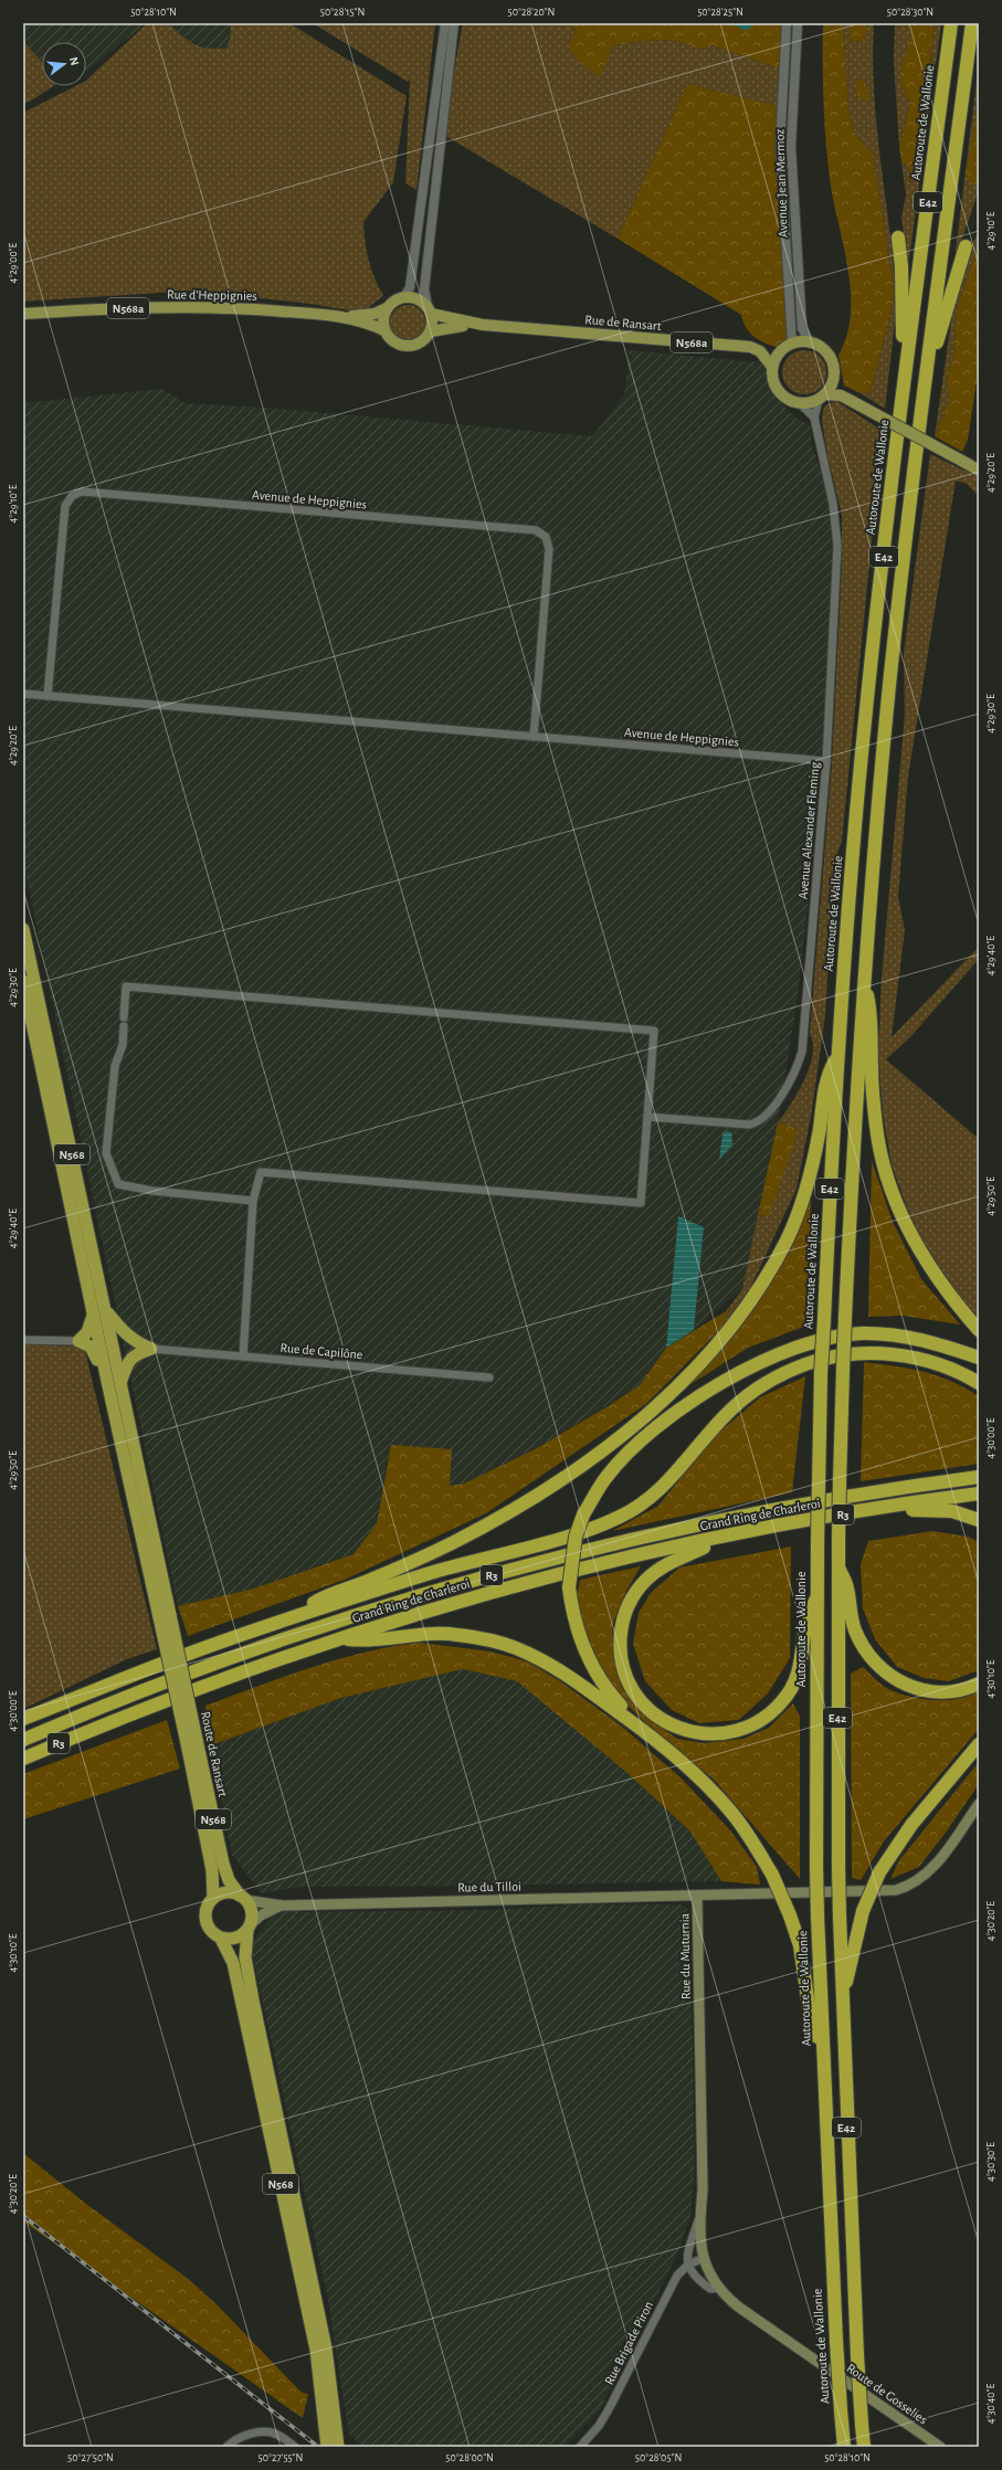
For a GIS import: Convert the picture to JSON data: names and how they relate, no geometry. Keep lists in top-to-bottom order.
{
  "streets": {
    "highway": [
      "Autoroute de Wallonie",
      "E42",
      "N568",
      "Grand Ring de Charleroi",
      "R3",
      "Route de Ransart"
    ],
    "main road": [
      "Rue d'Heppignies",
      "N568a",
      "Rue de Ransart",
      "Rue du Tilloi",
      "Rue du Muturnia",
      "Route de Gosselies"
    ],
    "street": [
      "Avenue Jean Mermoz",
      "Avenue de Heppignies",
      "Avenue Alexander Fleming",
      "Rue de Capilône",
      "Rue Brigade Piron"
    ]
  },
  "crossings": [
    ["Avenue Jean Mermoz", "N568a"],
    ["Avenue Jean Mermoz", "Rue de Ransart"],
    ["Avenue Jean Mermoz", "Avenue Alexander Fleming"],
    ["Rue d'Heppignies", "N568a"],
    ["Rue d'Heppignies", "Rue de Ransart"],
    ["N568a", "Rue de Ransart"],
    ["N568a", "Avenue Alexander Fleming"],
    ["Rue de Ransart", "Avenue Alexander Fleming"],
    ["Avenue de Heppignies", "Avenue Alexander Fleming"],
    ["N568", "Route de Ransart"],
    ["N568", "Rue du Tilloi"],
    ["Route de Ransart", "Rue du Tilloi"],
    ["Rue du Tilloi", "Rue du Muturnia"],
    ["Rue du Muturnia", "Rue Brigade Piron"],
    ["Rue du Muturnia", "Route de Gosselies"],
    ["Rue Brigade Piron", "Route de Gosselies"]
  ],
  "north": "right",
  "coordinates": [
    "50°28'10\"N",
    "50°28'15\"N",
    "50°28'20\"N",
    "50°28'25\"N",
    "50°28'30\"N",
    "4°29'10\"E",
    "4°29'00\"E",
    "4°29'20\"E",
    "4°29'30\"E",
    "4°29'40\"E",
    "4°29'50\"E",
    "4°30'00\"E",
    "4°30'10\"E",
    "4°30'20\"E",
    "4°30'30\"E",
    "4°30'40\"E",
    "50°27'50\"N",
    "50°27'55\"N",
    "50°28'00\"N",
    "50°28'05\"N"
  ]
}
